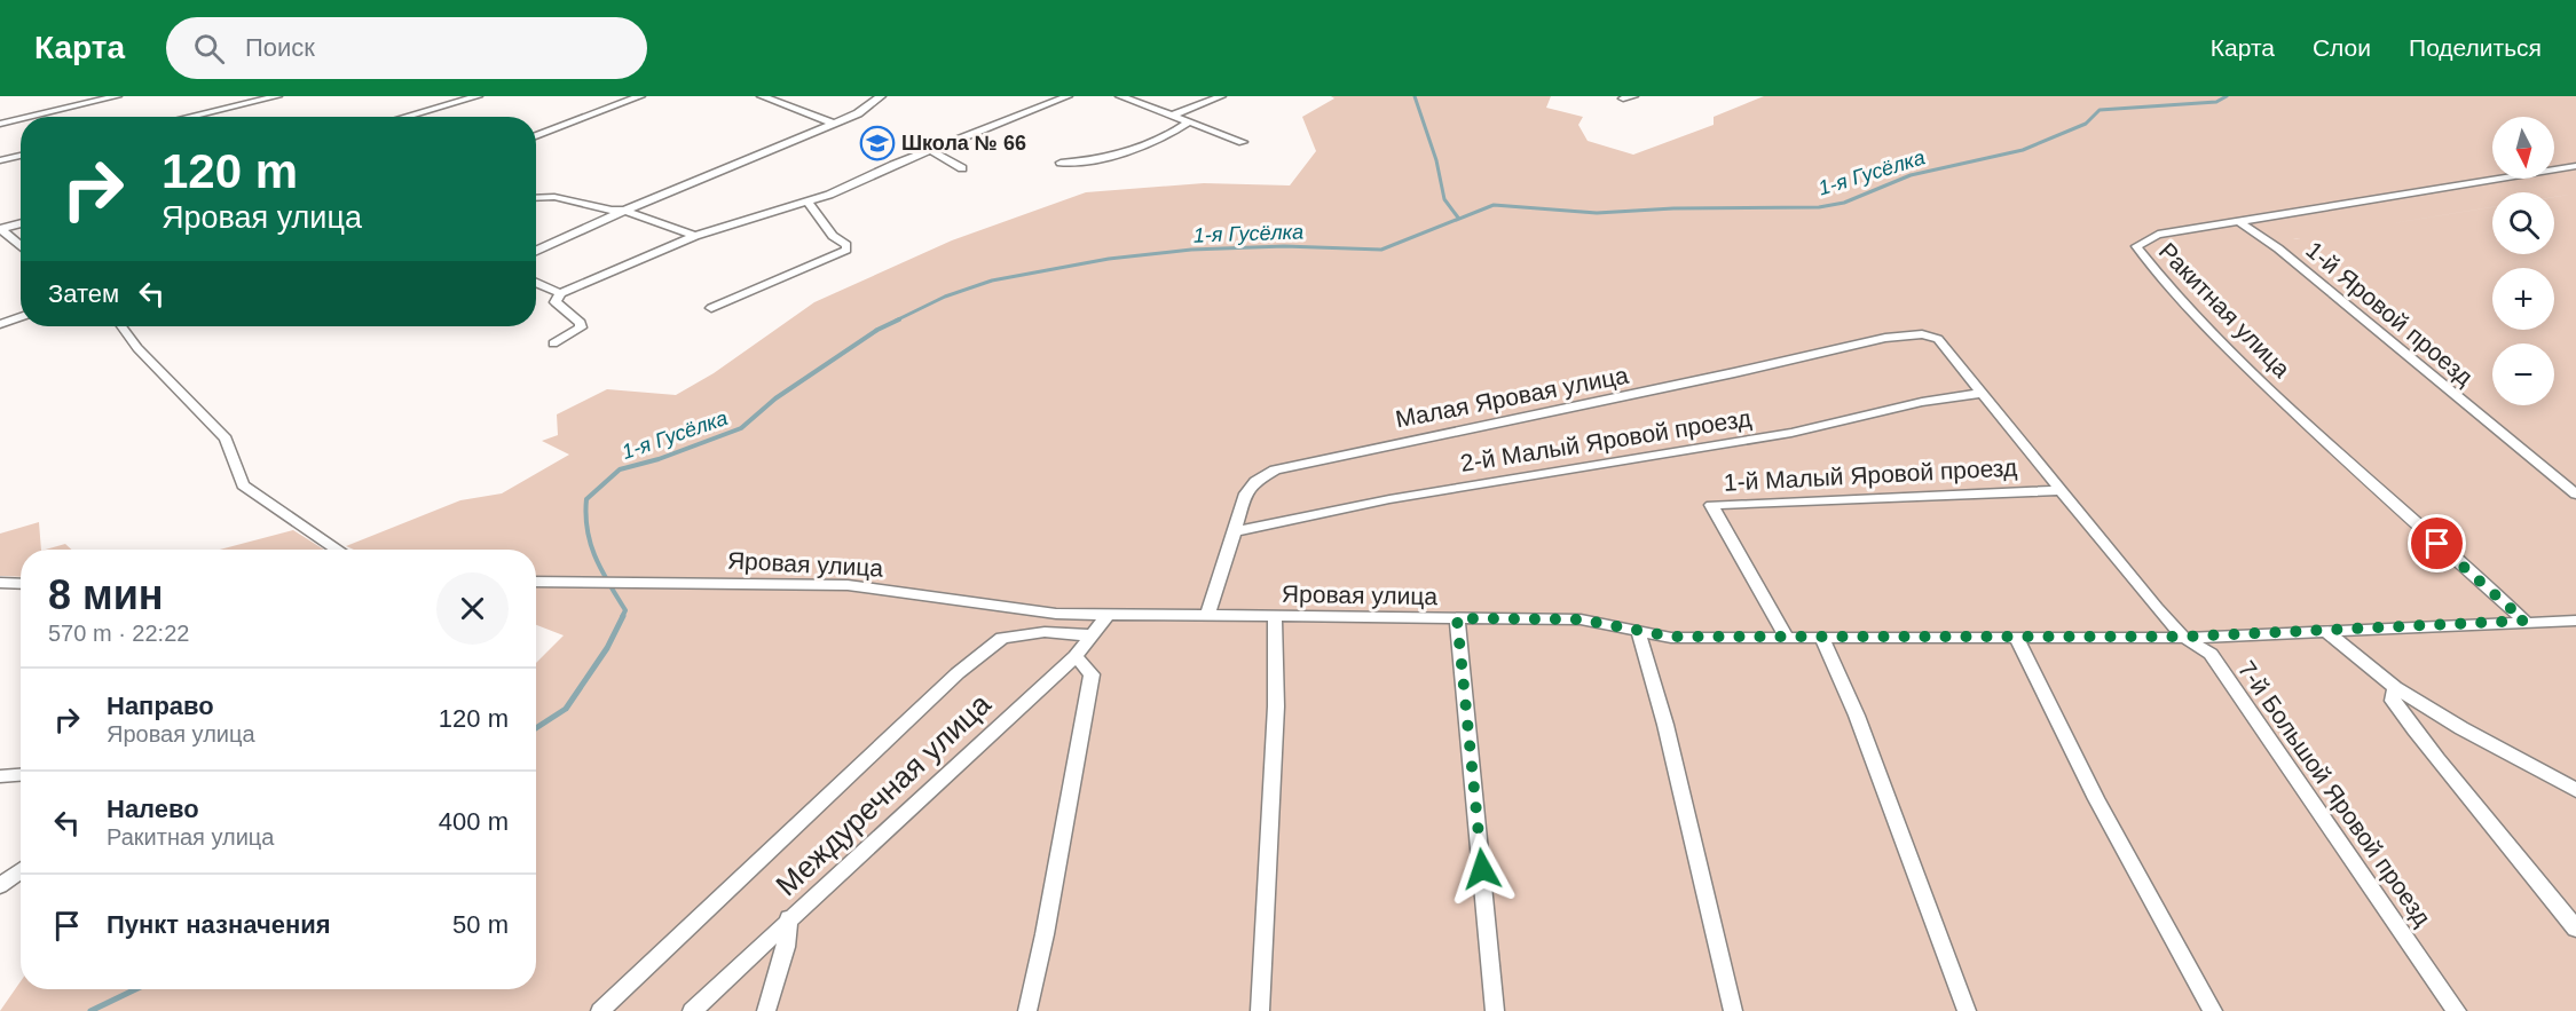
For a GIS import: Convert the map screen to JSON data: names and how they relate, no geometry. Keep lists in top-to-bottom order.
{
  "streets": {
    "street": [
      "Ракитная улица",
      "1-й Яровой проезд",
      "Малая Яровая улица",
      "2-й Малый Яровой проезд",
      "1-й Малый Яровой проезд",
      "Яровая улица",
      "7-й Большой Яровой проезд",
      "Междуречная улица"
    ]
  },
  "crossings": [
    ["Ракитная улица", "1-й Яровой проезд"],
    ["Ракитная улица", "Яровая улица"],
    ["Малая Яровая улица", "2-й Малый Яровой проезд"],
    ["Малая Яровая улица", "Яровая улица"],
    ["Малая Яровая улица", "7-й Большой Яровой проезд"],
    ["2-й Малый Яровой проезд", "7-й Большой Яровой проезд"],
    ["1-й Малый Яровой проезд", "Яровая улица"],
    ["1-й Малый Яровой проезд", "7-й Большой Яровой проезд"],
    ["Яровая улица", "7-й Большой Яровой проезд"],
    ["Яровая улица", "Междуречная улица"]
  ],
  "water": ["1-я Гусёлка"],
  "places": {
    "school or university": ["Школа № 66"]
  },
  "north": "bottom",
  "page": {
    "header": "Карта",
    "search": "Поиск",
    "nav": ["Карта", "Слои", "Поделиться"],
    "map_buttons": ["+", "−"],
    "turn": ["120 m", "Яровая улица"],
    "then": "Затем",
    "heading": ["8 мин", "570 m · 22:22"],
    "list": [
      {
        "name": "Направо",
        "note": "Яровая улица",
        "value": "120 m"
      },
      {
        "name": "Налево",
        "note": "Ракитная улица",
        "value": "400 m"
      },
      {
        "name": "Пункт назначения",
        "value": "50 m"
      }
    ]
  }
}
